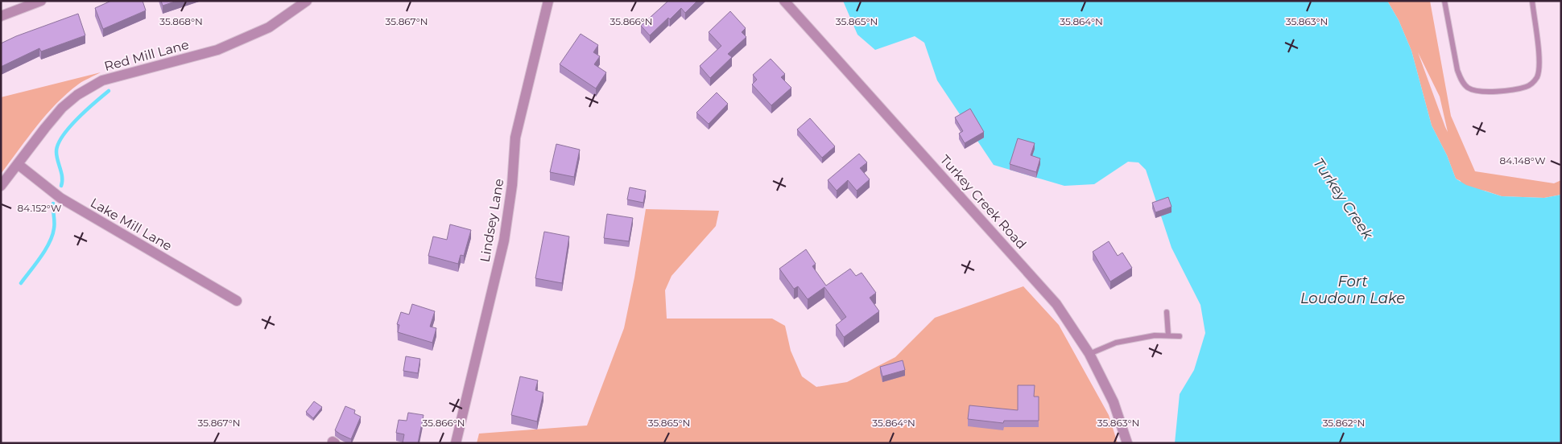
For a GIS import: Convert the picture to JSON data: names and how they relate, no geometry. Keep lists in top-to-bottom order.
{
  "streets": {
    "street": [
      "Red Mill Lane",
      "Turkey Creek Road",
      "Lindsey Lane",
      "Lake Mill Lane"
    ]
  },
  "crossings": [
    ["Red Mill Lane", "Lake Mill Lane"]
  ],
  "water": ["Turkey Creek", "Fort Loudoun Lake"],
  "coordinates": [
    "35.868°N",
    "35.865°N",
    "35.867°N",
    "35.866°N",
    "35.864°N",
    "35.863°N",
    "84.148°W",
    "84.152°W",
    "35.862°N"
  ]
}
